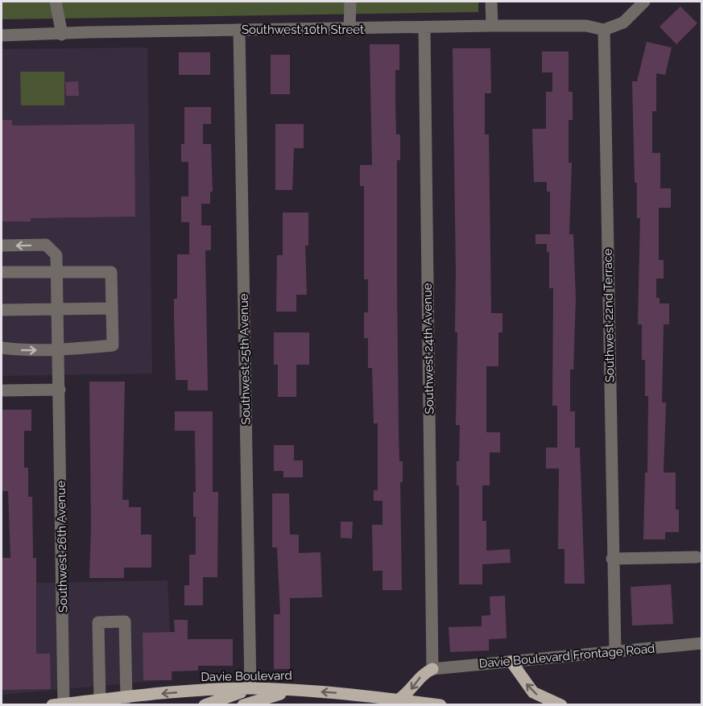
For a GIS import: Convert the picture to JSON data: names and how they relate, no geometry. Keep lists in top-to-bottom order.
{
  "streets": {
    "main road": ["Davie Boulevard"],
    "street": [
      "Southwest 10th Street",
      "Southwest 22nd Terrace",
      "Southwest 24th Avenue",
      "Southwest 25th Avenue",
      "Southwest 26th Avenue",
      "Davie Boulevard Frontage Road"
    ]
  },
  "crossings": [
    ["Southwest 10th Street", "Southwest 22nd Terrace"],
    ["Southwest 10th Street", "Southwest 24th Avenue"],
    ["Southwest 10th Street", "Southwest 25th Avenue"],
    ["Southwest 22nd Terrace", "Davie Boulevard Frontage Road"],
    ["Southwest 24th Avenue", "Davie Boulevard Frontage Road"],
    ["Southwest 25th Avenue", "Davie Boulevard"],
    ["Southwest 26th Avenue", "Davie Boulevard"]
  ],
  "one_way": ["Davie Boulevard"]
}
